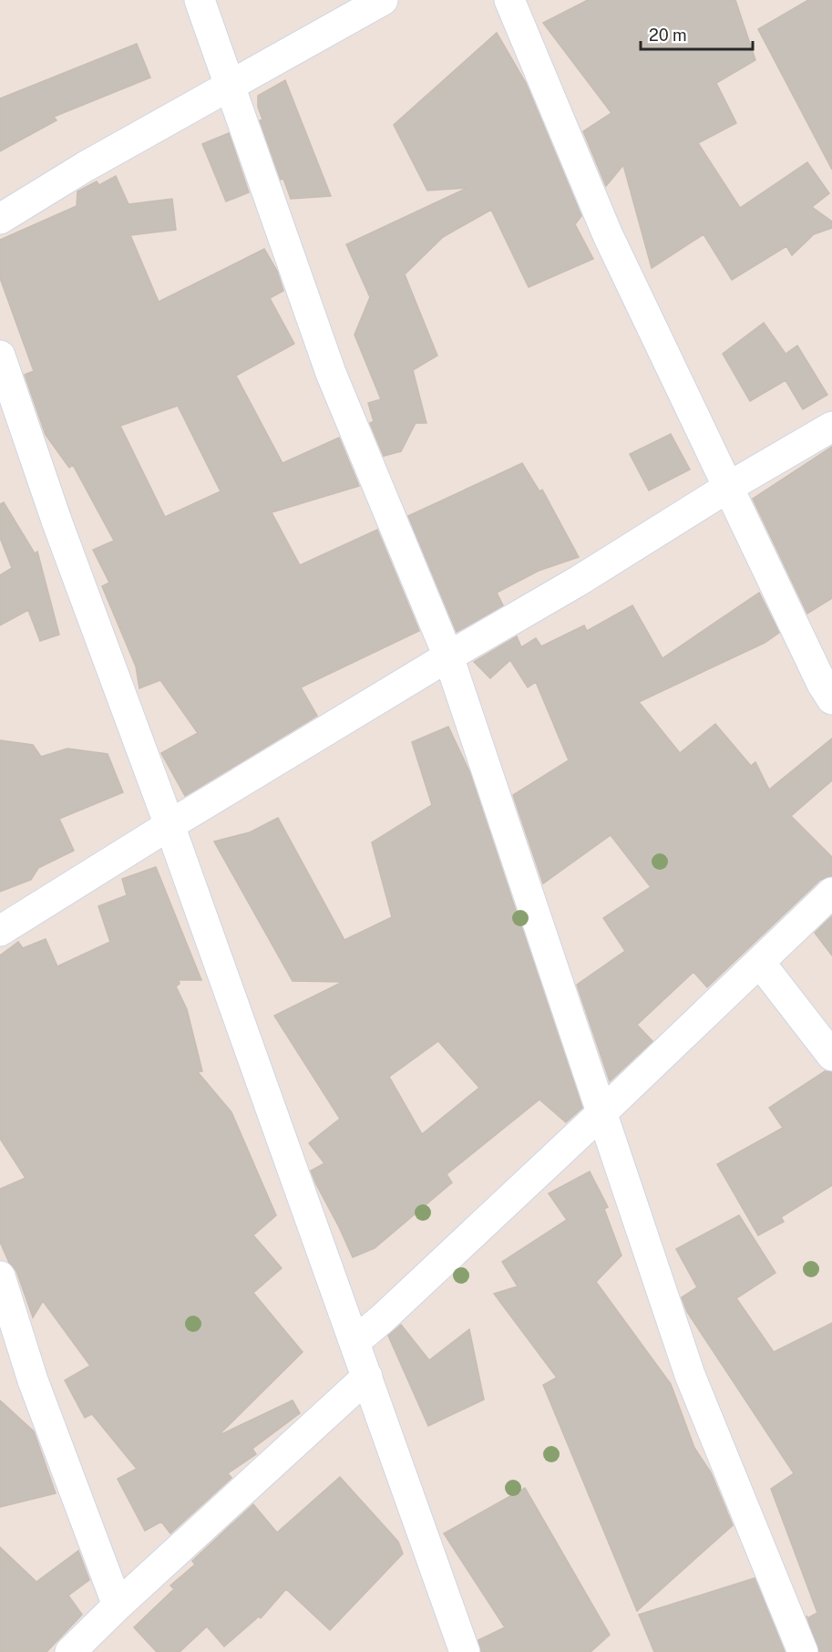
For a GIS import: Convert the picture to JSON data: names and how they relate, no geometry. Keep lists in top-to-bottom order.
{
  "scale_bar": "20 m"
}
